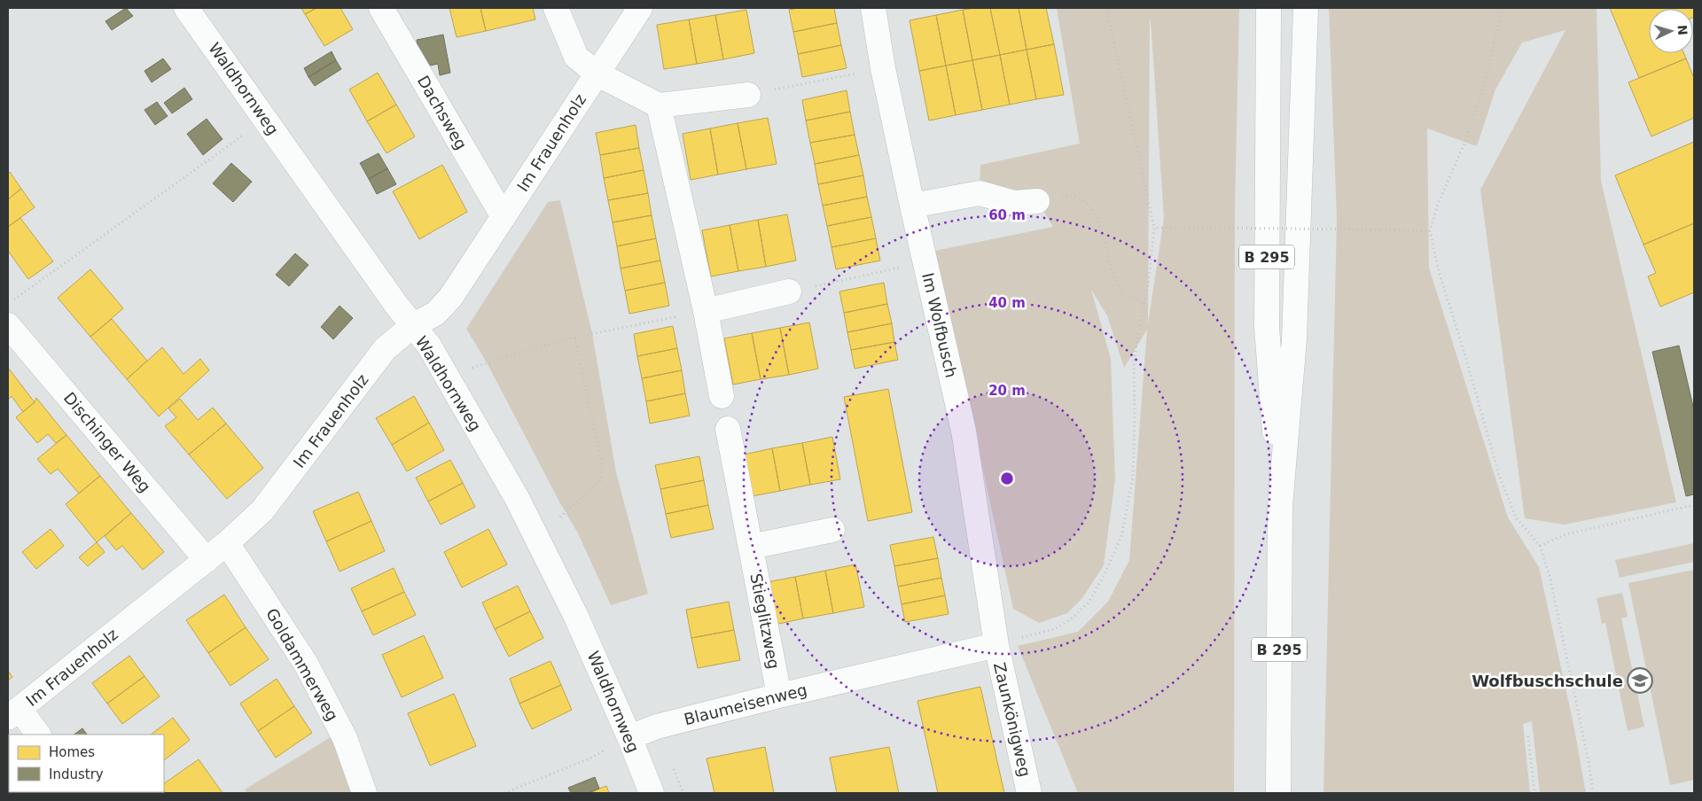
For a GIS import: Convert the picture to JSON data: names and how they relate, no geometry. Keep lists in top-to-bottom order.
{
  "streets": {
    "street": [
      "Waldhornweg",
      "Dachsweg",
      "Im Frauenholz",
      "B 295",
      "Im Wolfbusch",
      "Dischinger Weg",
      "Stieglitzweg",
      "Goldammerweg",
      "Blaumeisenweg",
      "Zaunkönigweg"
    ]
  },
  "crossings": [
    ["Waldhornweg", "Im Frauenholz"],
    ["Waldhornweg", "Blaumeisenweg"],
    ["Dachsweg", "Im Frauenholz"],
    ["Im Frauenholz", "Dischinger Weg"],
    ["Im Frauenholz", "Goldammerweg"],
    ["Im Wolfbusch", "Blaumeisenweg"],
    ["Im Wolfbusch", "Zaunkönigweg"],
    ["Stieglitzweg", "Blaumeisenweg"],
    ["Blaumeisenweg", "Zaunkönigweg"]
  ],
  "places": {
    "school or university": ["Wolfbuschschule"]
  },
  "legend": ["Homes", "Industry"],
  "north": "right",
  "rings": ["60 m", "40 m", "20 m"]
}
